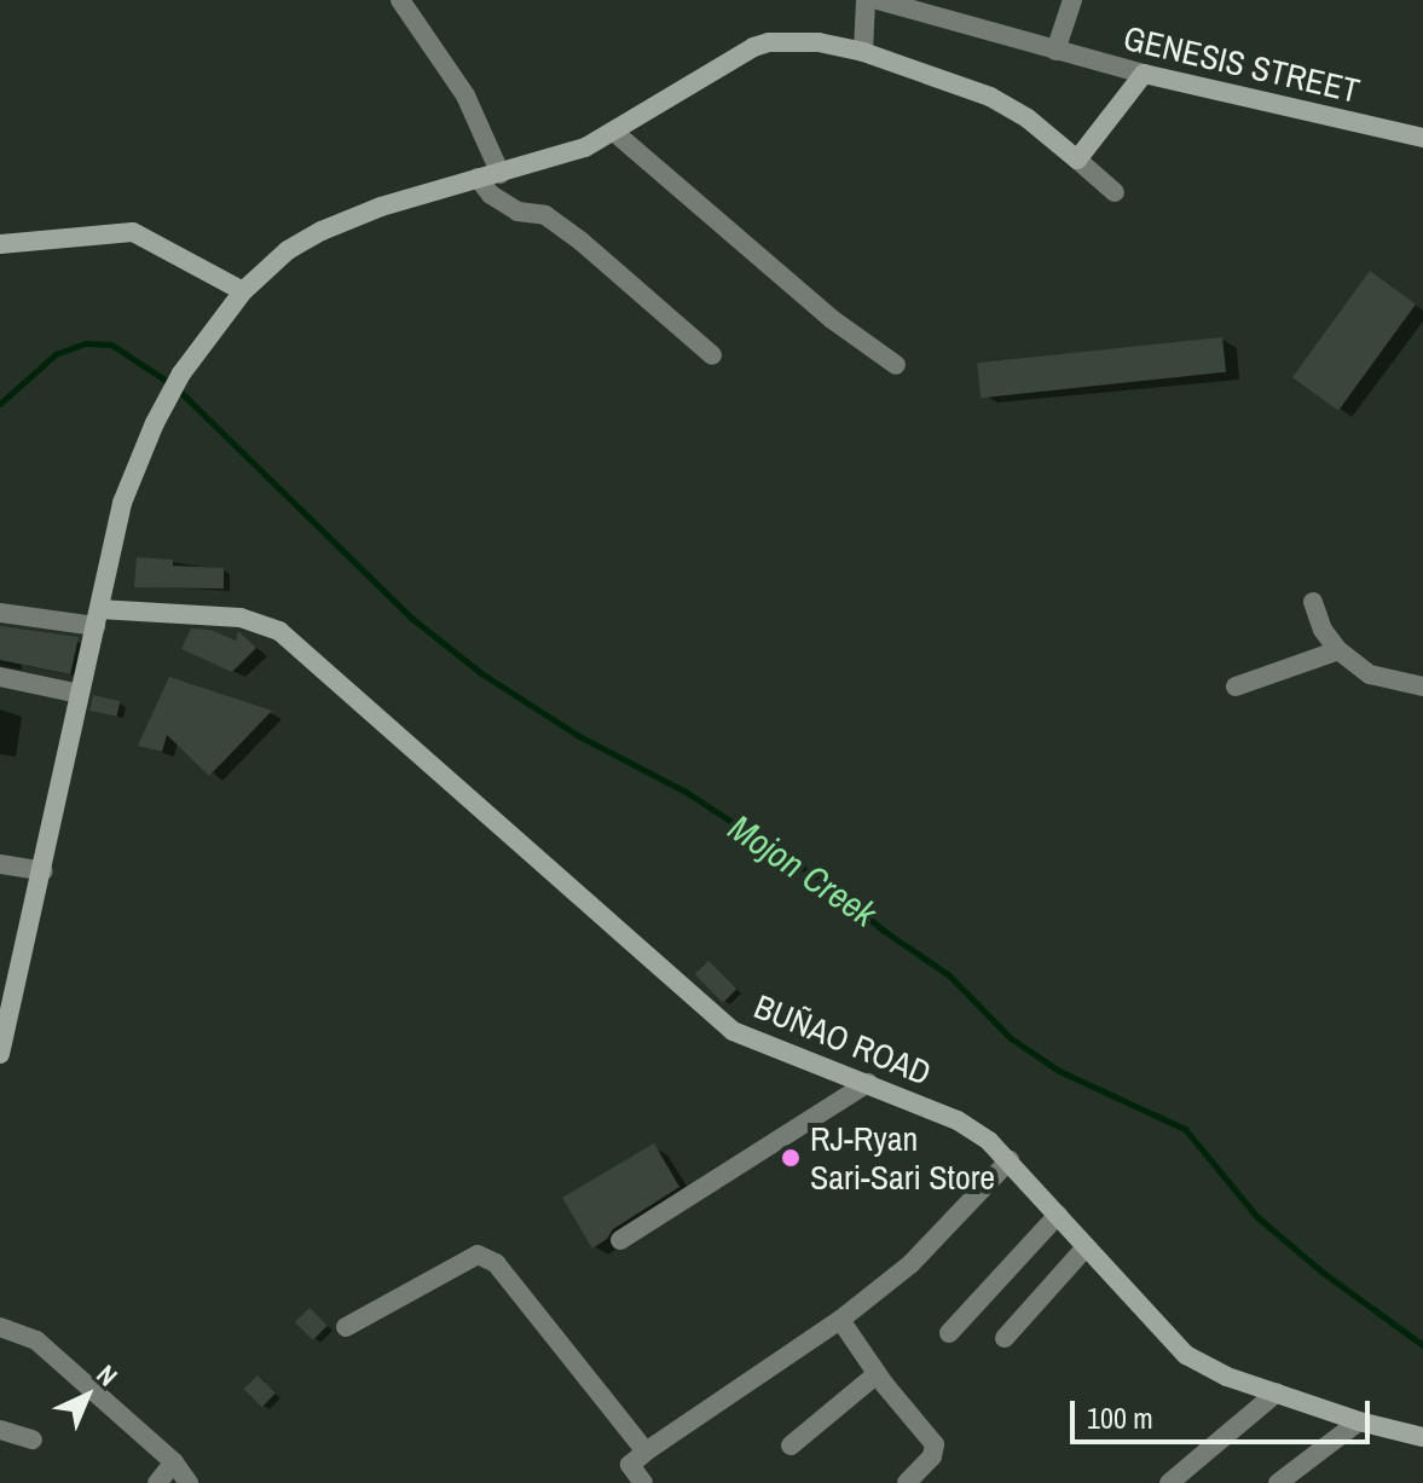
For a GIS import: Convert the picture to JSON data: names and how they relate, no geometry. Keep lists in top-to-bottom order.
{
  "streets": {
    "street": ["GENESIS STREET", "BUÑAO ROAD"]
  },
  "water": ["Mojon Creek"],
  "places": ["RJ-Ryan Sari-Sari Store"],
  "scale_bar": "100 m",
  "north": "top right"
}
